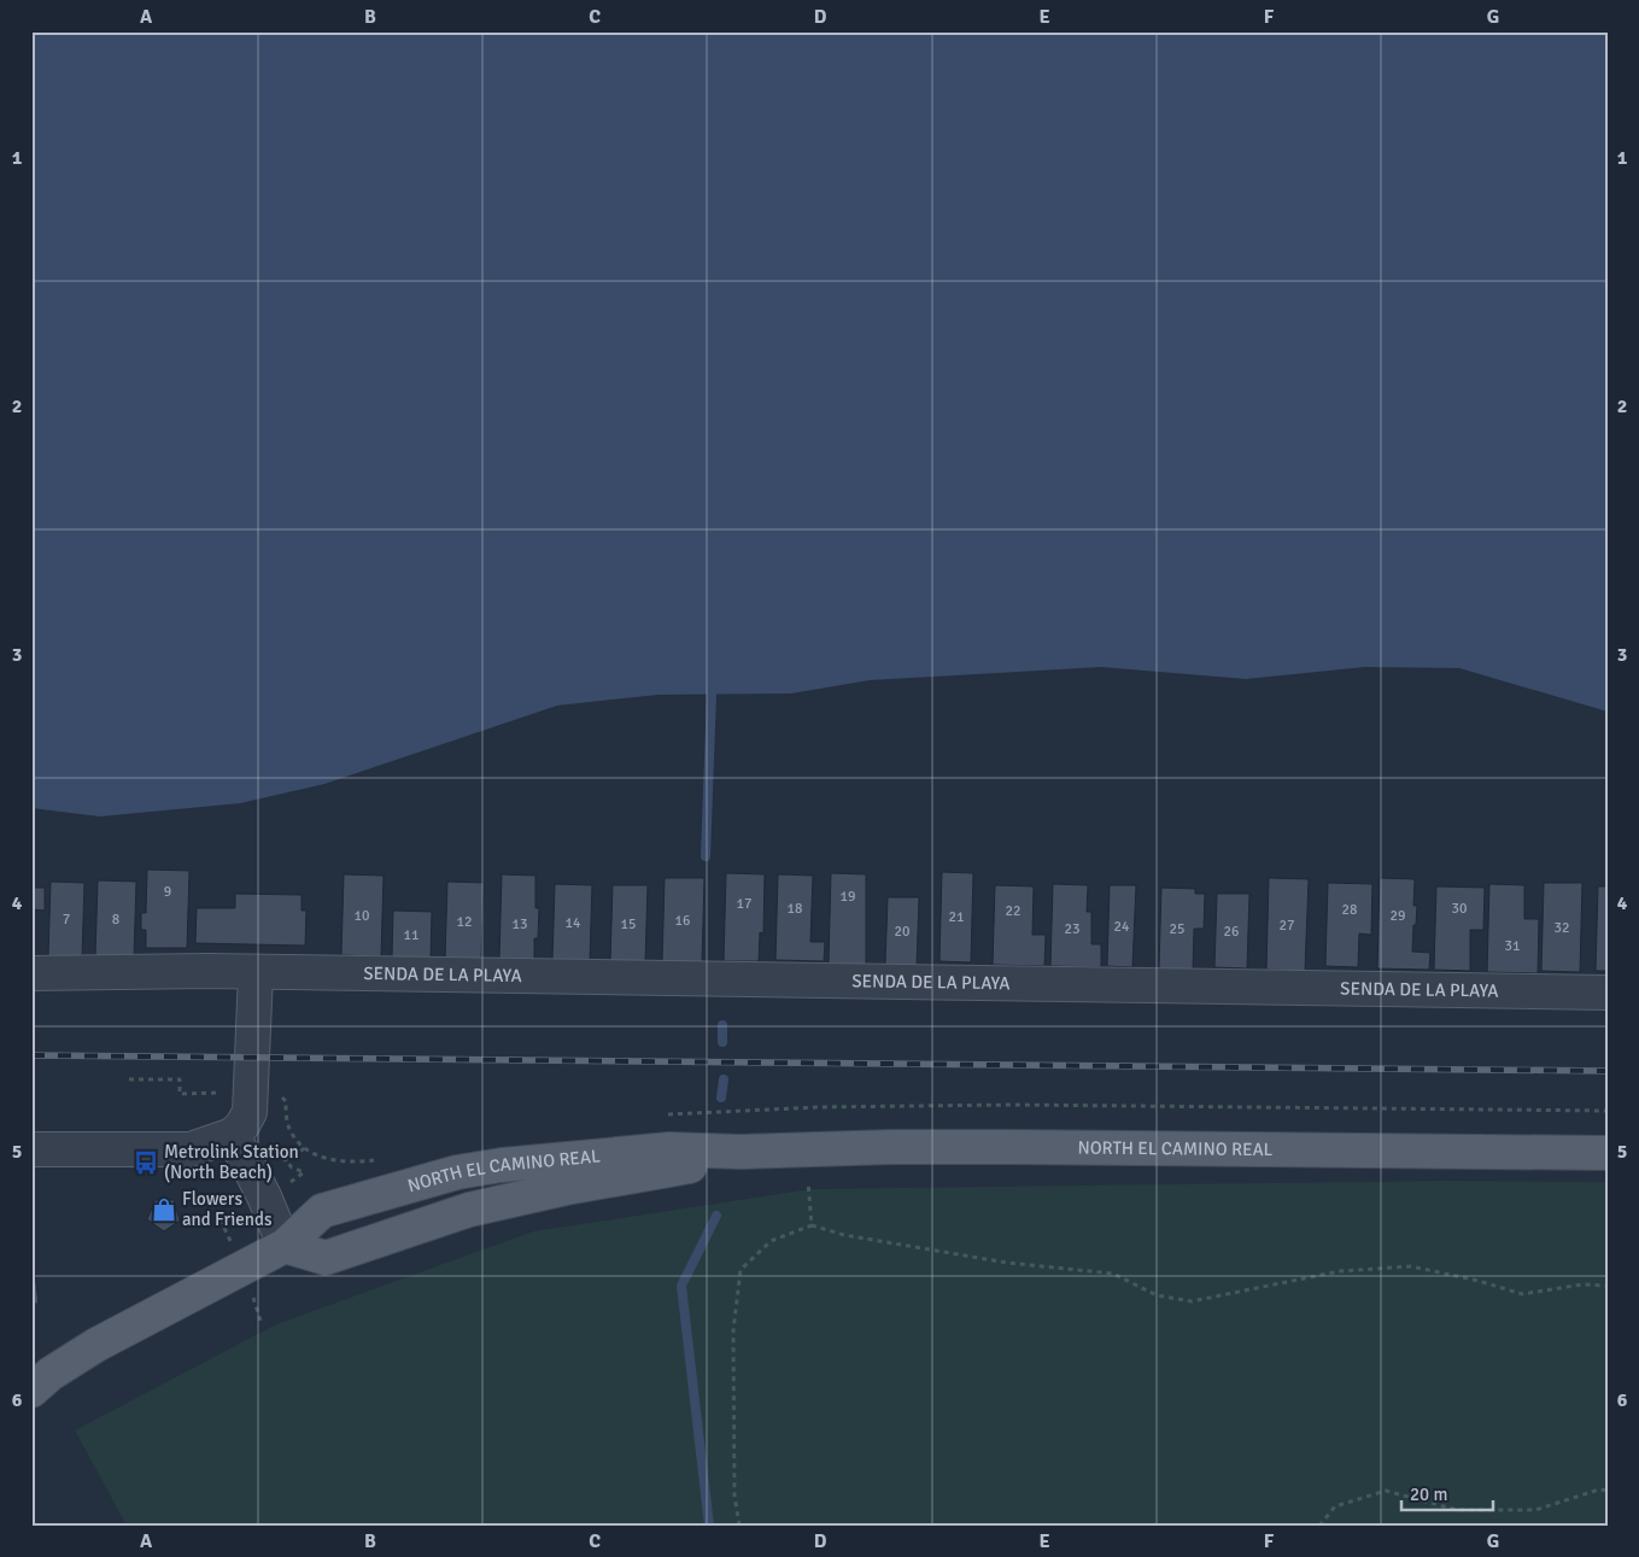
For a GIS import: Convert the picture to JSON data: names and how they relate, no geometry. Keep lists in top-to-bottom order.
{
  "streets": {
    "main road": ["NORTH EL CAMINO REAL"],
    "street": ["SENDA DE LA PLAYA"]
  },
  "places": {
    "bus stop": ["Metrolink Station (North Beach)"],
    "shop": ["Flowers and Friends"]
  },
  "house_numbers": [
    "9",
    "19",
    "17",
    "18",
    "30",
    "28",
    "22",
    "10",
    "29",
    "21",
    "7",
    "8",
    "16",
    "12",
    "14",
    "13",
    "15",
    "27",
    "24",
    "32",
    "23",
    "25",
    "20",
    "26",
    "11",
    "31"
  ],
  "scale_bar": "20 m",
  "grid": {
    "columns": [
      "A",
      "B",
      "C",
      "D",
      "E",
      "F",
      "G"
    ],
    "rows": [
      "1",
      "2",
      "3",
      "4",
      "5",
      "6"
    ]
  }
}
